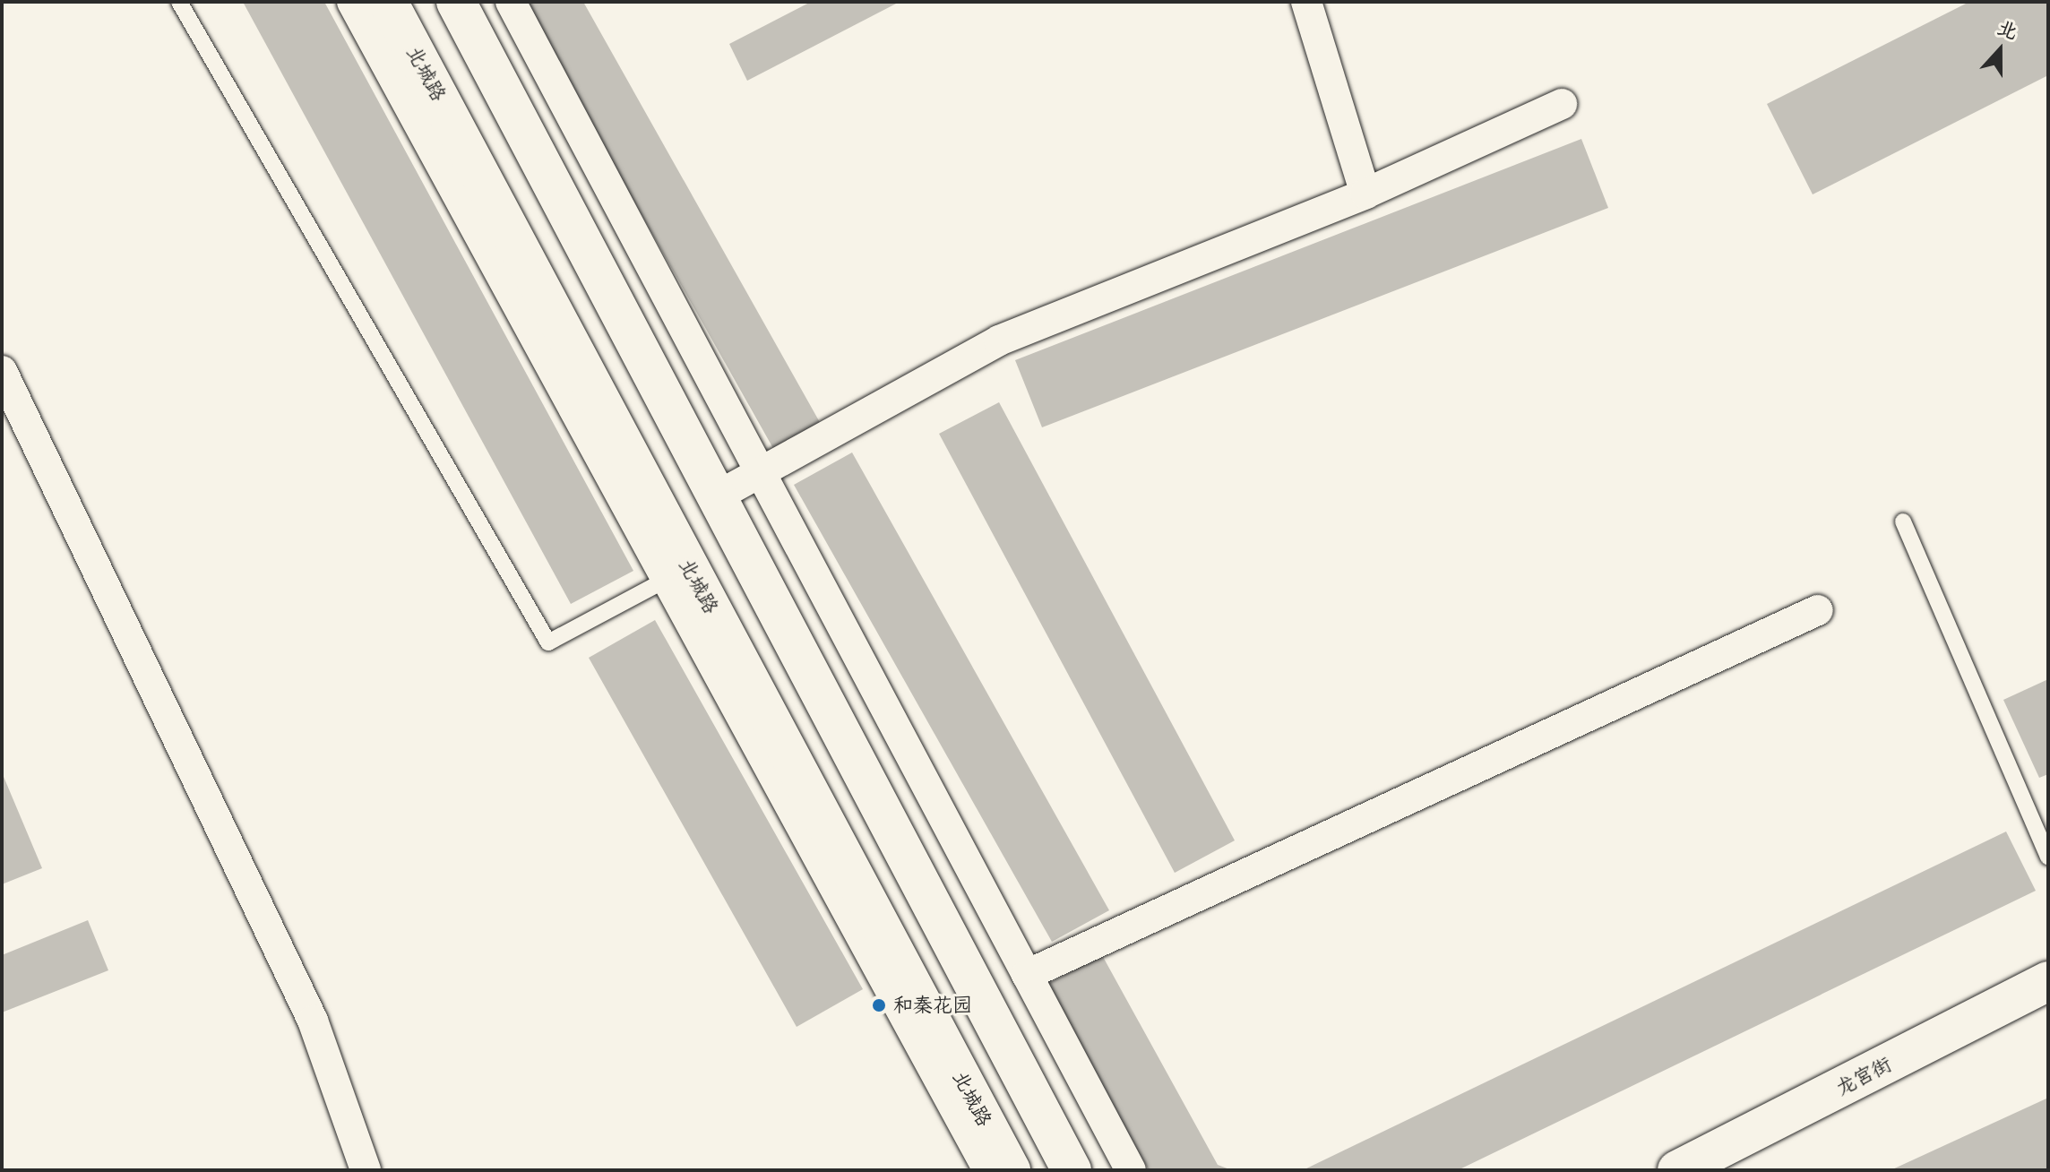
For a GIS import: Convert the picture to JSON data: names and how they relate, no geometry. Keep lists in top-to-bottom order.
{
  "streets": {
    "main road": ["北城路", "龙宫街"]
  },
  "places": ["和秦花园"],
  "north": "top"
}
